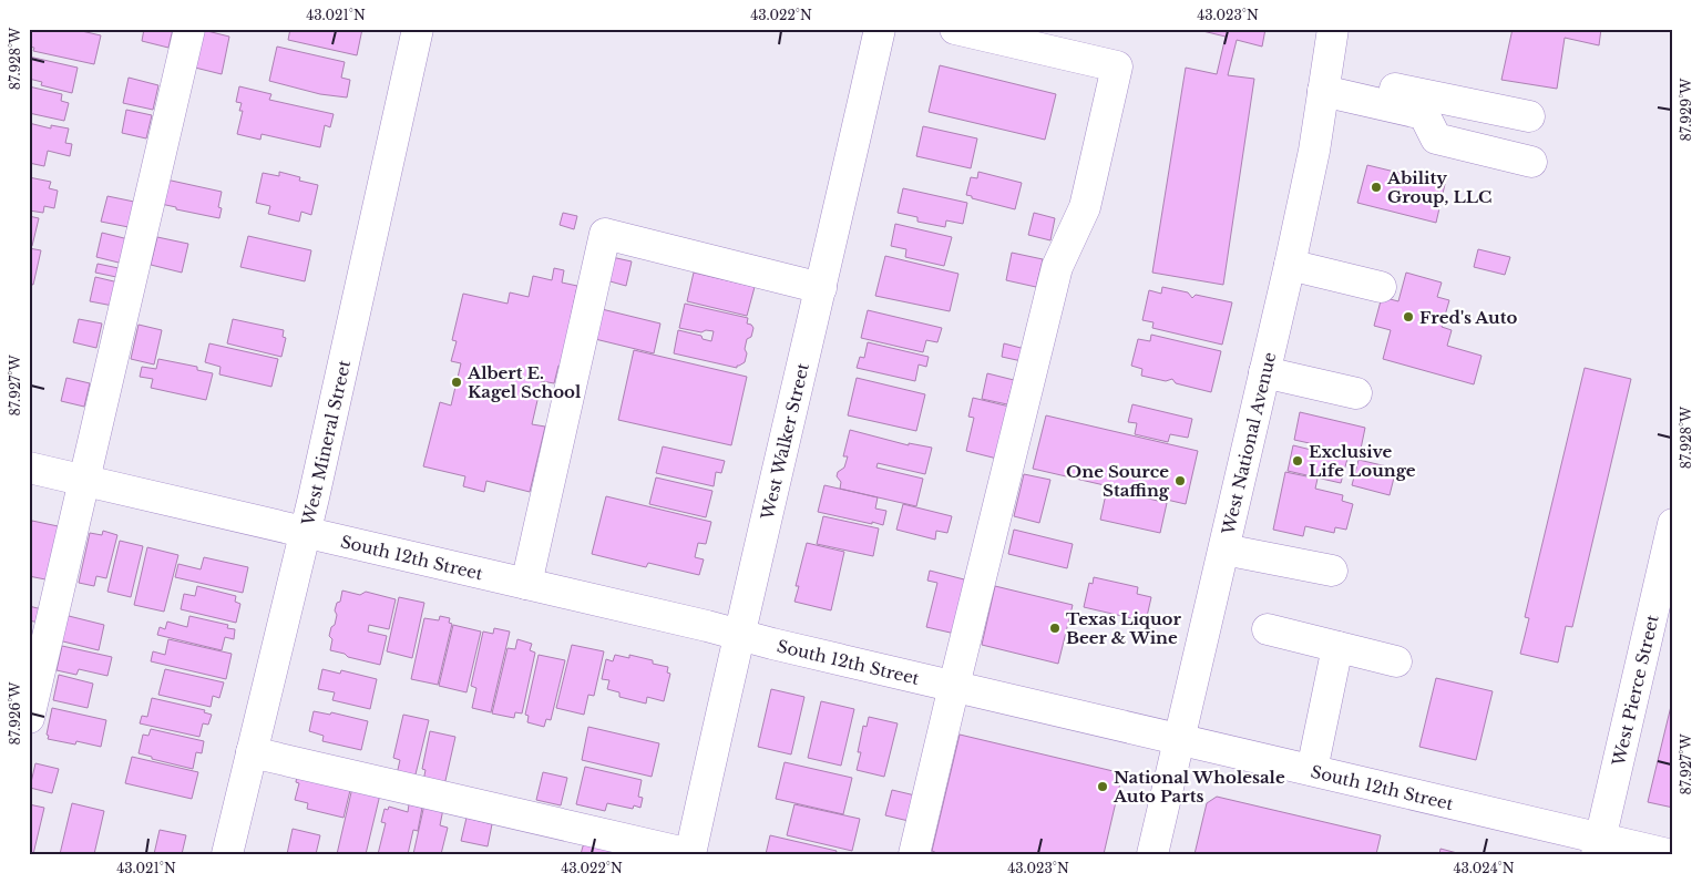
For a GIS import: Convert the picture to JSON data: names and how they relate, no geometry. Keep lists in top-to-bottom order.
{
  "streets": {
    "street": [
      "West Walker Street",
      "West Mineral Street",
      "West National Avenue",
      "South 12th Street",
      "West Pierce Street"
    ]
  },
  "crossings": [
    ["West Walker Street", "South 12th Street"],
    ["West Mineral Street", "South 12th Street"],
    ["West National Avenue", "South 12th Street"],
    ["South 12th Street", "West Pierce Street"]
  ],
  "places": [
    "Ability Group, LLC",
    "Fred's Auto",
    "Albert E. Kagel School",
    "Exclusive Life Lounge",
    "One Source Staffing",
    "Texas Liquor Beer & Wine",
    "National Wholesale Auto Parts"
  ],
  "coordinates": [
    "43.021°N",
    "43.022°N",
    "43.023°N",
    "87.928°W",
    "87.929°W",
    "87.927°W",
    "87.926°W",
    "43.024°N"
  ]
}
